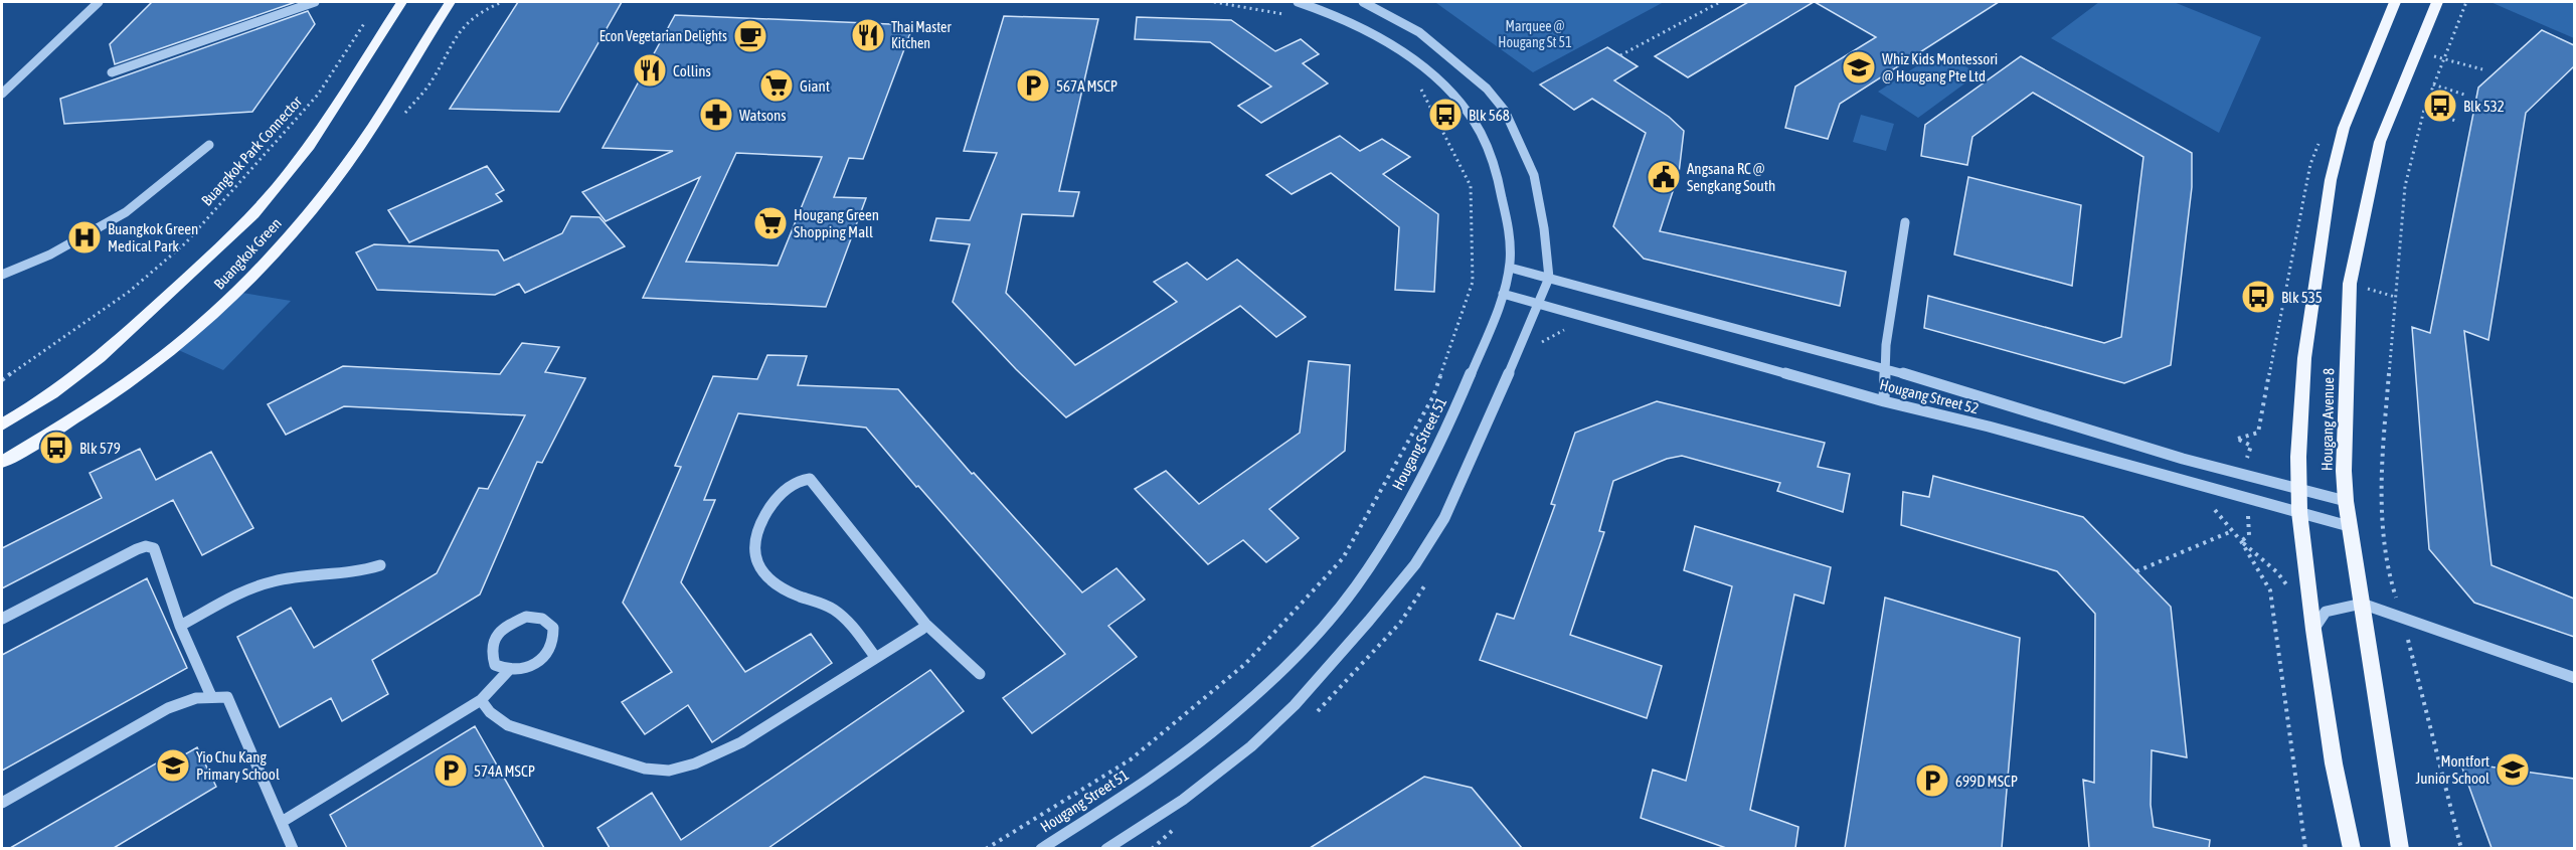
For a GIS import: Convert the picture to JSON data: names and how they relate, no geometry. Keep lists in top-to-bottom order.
{
  "streets": {
    "main road": ["Buangkok Green", "Hougang Avenue 8"],
    "street": ["Hougang Street 52", "Hougang Street 51"],
    "path": ["Buangkok Park Connector"]
  },
  "crossings": [
    ["Hougang Street 52", "Hougang Avenue 8"],
    ["Hougang Street 52", "Hougang Street 51"]
  ],
  "parks": ["Marquee @ Hougang St 51"],
  "places": {
    "restaurant": ["Thai Master Kitchen", "Collins"],
    "cafe": ["Econ Vegetarian Delights"],
    "school or university": ["Whiz Kids Montessori @ Hougang Pte Ltd", "Yio Chu Kang Primary School", "Montfort Junior School"],
    "supermarket": ["Giant", "Hougang Green Shopping Mall"],
    "parking": ["567A MSCP", "574A MSCP", "699D MSCP"],
    "bus stop": [
      "Blk 532",
      "Blk 568",
      "Blk 535",
      "Blk 579"
    ],
    "pharmacy": ["Watsons"],
    "public building": ["Angsana RC @ Sengkang South"],
    "hospital": ["Buangkok Green Medical Park"]
  }
}
